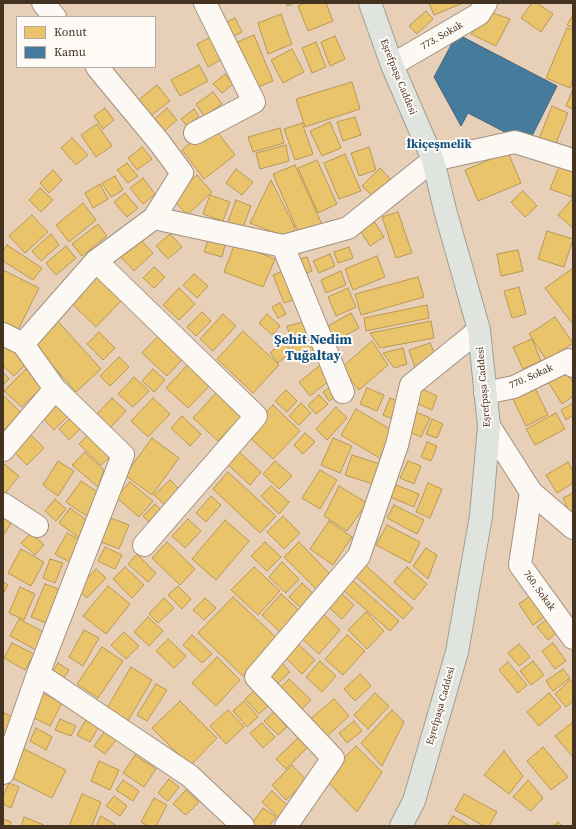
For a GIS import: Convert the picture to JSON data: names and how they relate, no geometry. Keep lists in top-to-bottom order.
{
  "streets": {
    "main road": ["Eşrefpaşa Caddesi"],
    "street": ["773. Sokak", "770. Sokak", "760. Sokak"]
  },
  "crossings": [
    ["773. Sokak", "Eşrefpaşa Caddesi"],
    ["Eşrefpaşa Caddesi", "770. Sokak"]
  ],
  "districts": ["İkiçeşmelik", "Şehit Nedim Tuğaltay"],
  "legend": ["Konut", "Kamu"]
}
